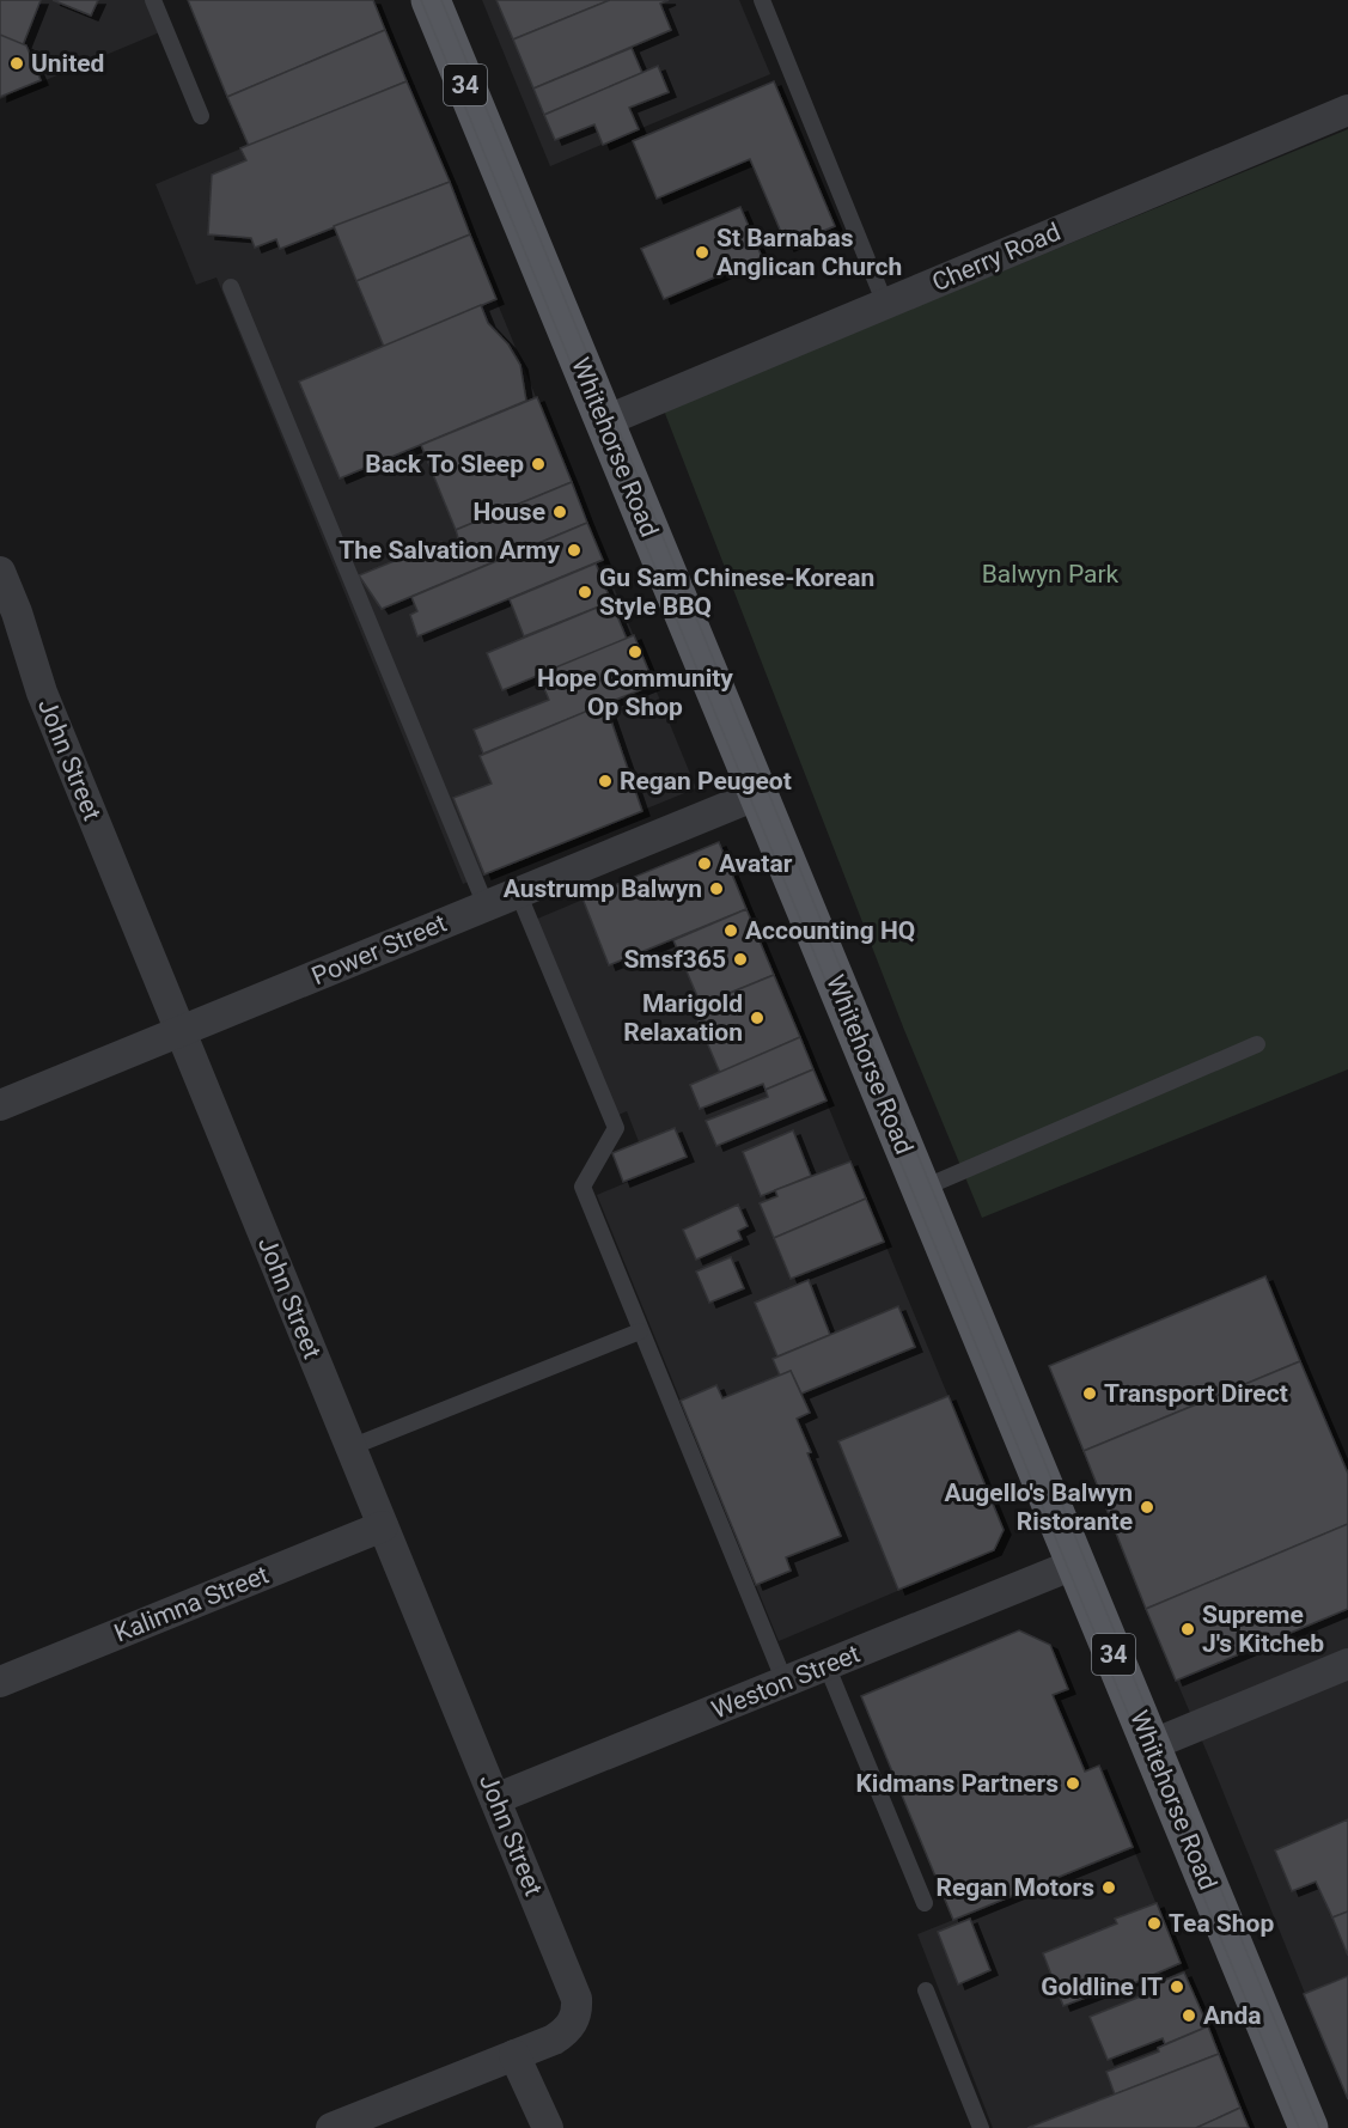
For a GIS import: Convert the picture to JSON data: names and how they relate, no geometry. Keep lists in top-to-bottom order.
{
  "streets": {
    "main road": ["34", "Whitehorse Road"],
    "street": [
      "Cherry Road",
      "John Street",
      "Power Street",
      "Kalimna Street",
      "Weston Street"
    ]
  },
  "crossings": [
    ["Cherry Road", "Whitehorse Road"],
    ["Whitehorse Road", "Power Street"],
    ["Whitehorse Road", "Weston Street"],
    ["John Street", "Power Street"],
    ["John Street", "Kalimna Street"],
    ["John Street", "Weston Street"]
  ],
  "parks": ["Balwyn Park"],
  "places": [
    "United",
    "St Barnabas Anglican Church",
    "Back To Sleep",
    "House",
    "The Salvation Army",
    "Gu Sam Chinese-Korean Style BBQ",
    "Hope Community Op Shop",
    "Regan Peugeot",
    "Avatar",
    "Austrump Balwyn",
    "Accounting HQ",
    "Smsf365",
    "Marigold Relaxation",
    "Transport Direct",
    "Augello's Balwyn Ristorante",
    "Supreme J's Kitcheb",
    "Kidmans Partners",
    "Regan Motors",
    "Tea Shop",
    "Goldline IT",
    "Anda"
  ]
}
